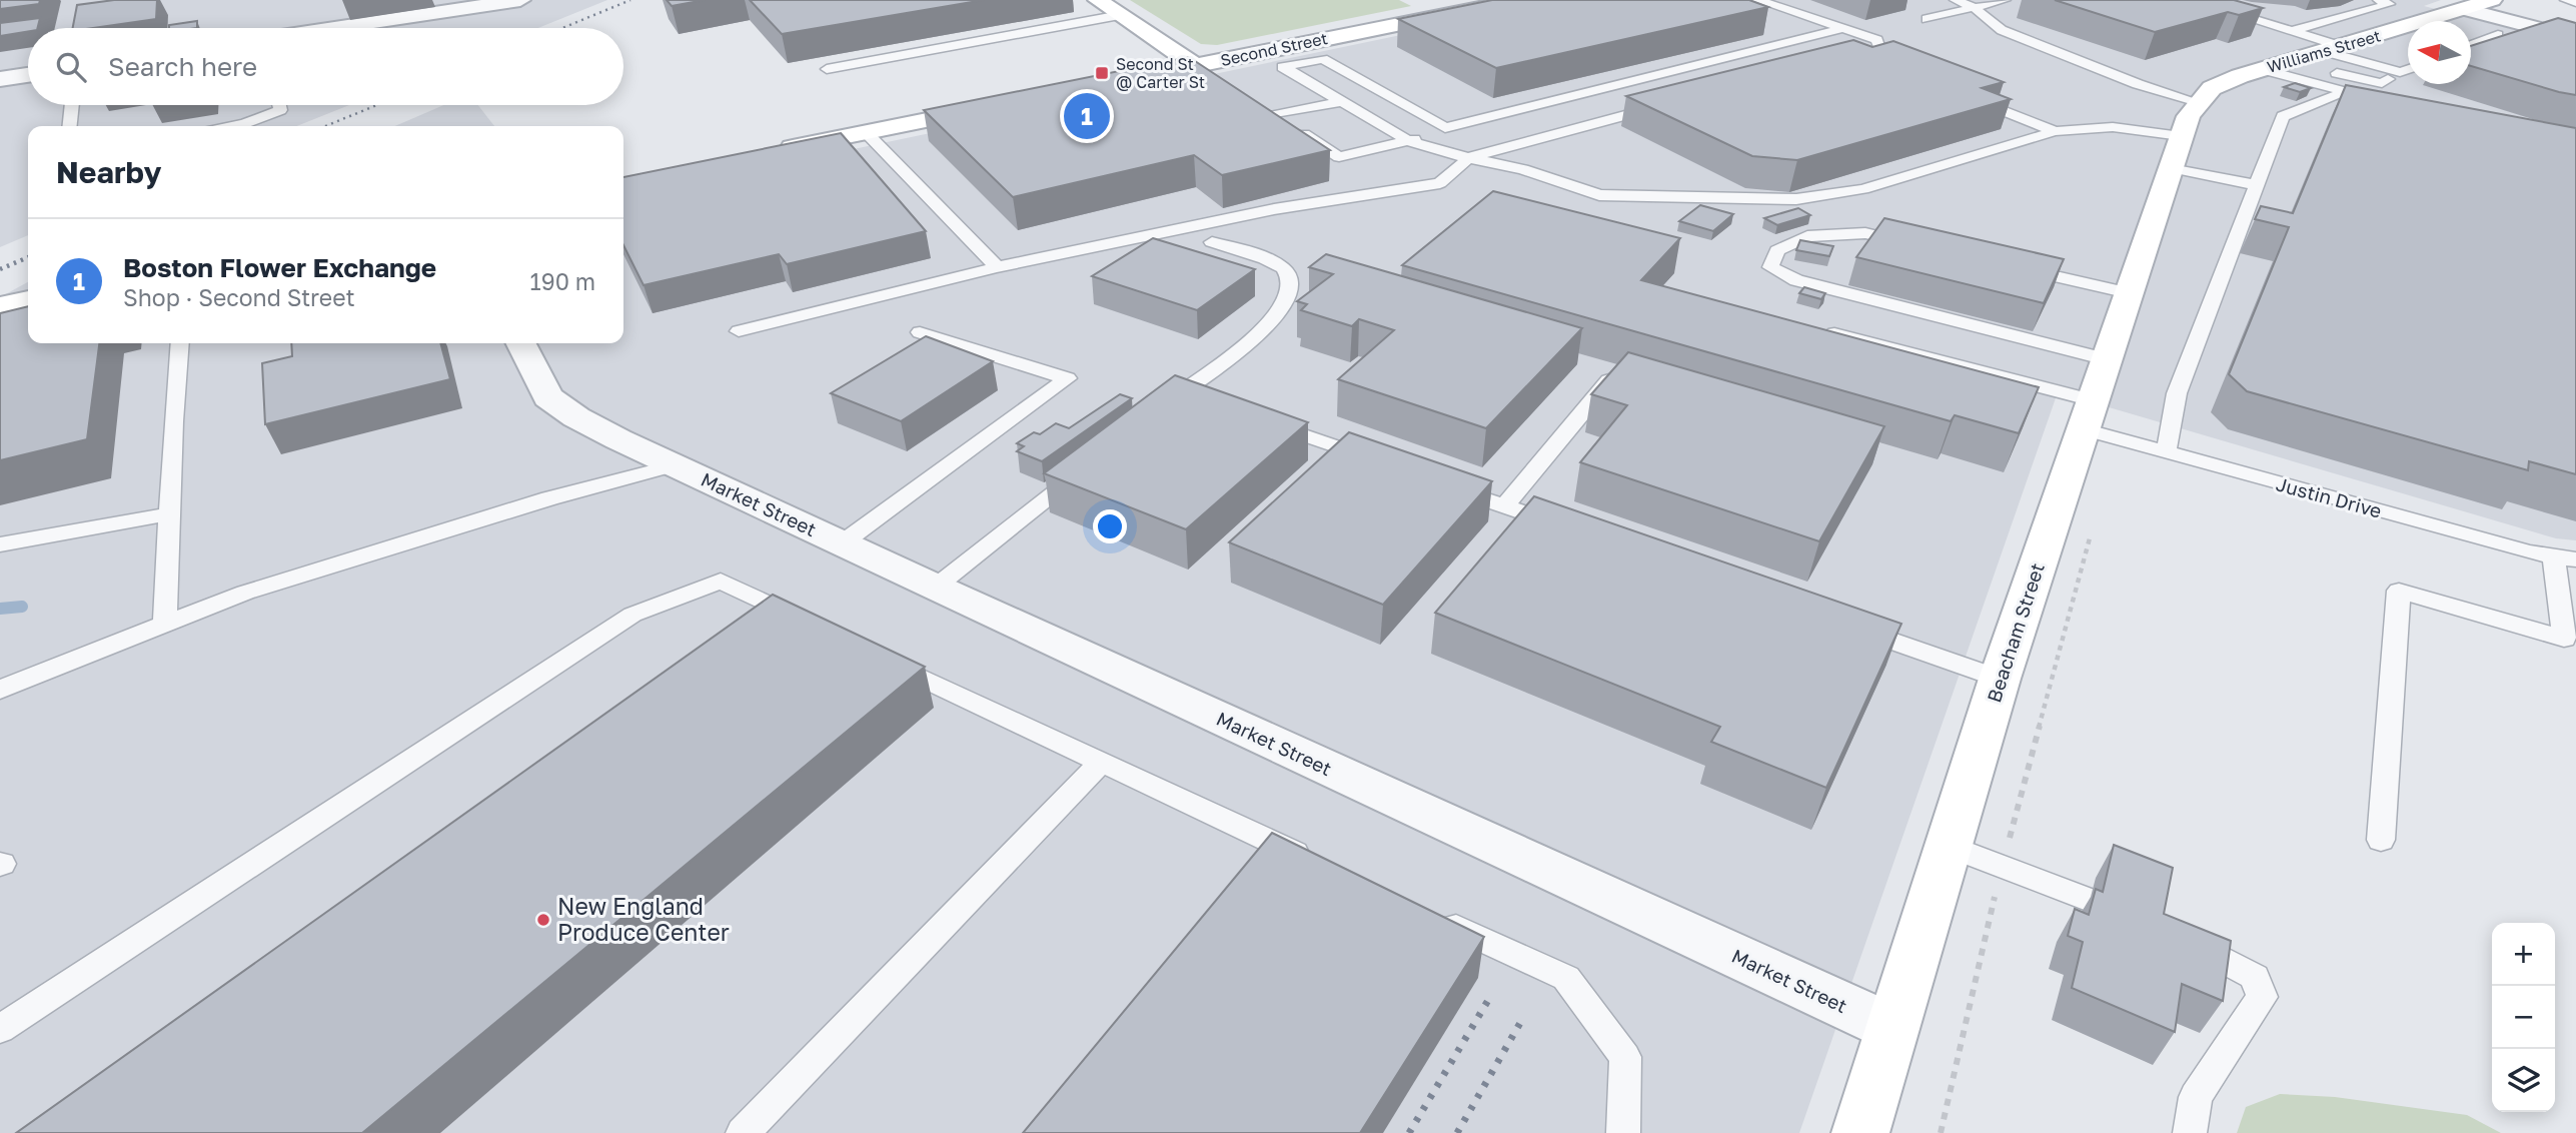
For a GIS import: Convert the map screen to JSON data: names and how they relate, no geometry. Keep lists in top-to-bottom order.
{
  "streets": {
    "main road": ["Second Street", "Williams Street", "Beacham Street"],
    "street": ["Market Street"],
    "lane": ["Justin Drive"]
  },
  "crossings": [
    ["Williams Street", "Beacham Street"],
    ["Justin Drive", "Beacham Street"],
    ["Market Street", "Beacham Street"]
  ],
  "places": {
    "transit": ["Second St @ Carter St"],
    "other": ["New England Produce Center"]
  },
  "north": "left",
  "page": {
    "search": "Search here",
    "pins": "1",
    "heading": "Nearby",
    "list": [
      {
        "mark": "1",
        "name": "Boston Flower Exchange",
        "note": "Shop · Second Street",
        "value": "190 m"
      }
    ],
    "map_buttons": ["+", "−"]
  }
}
